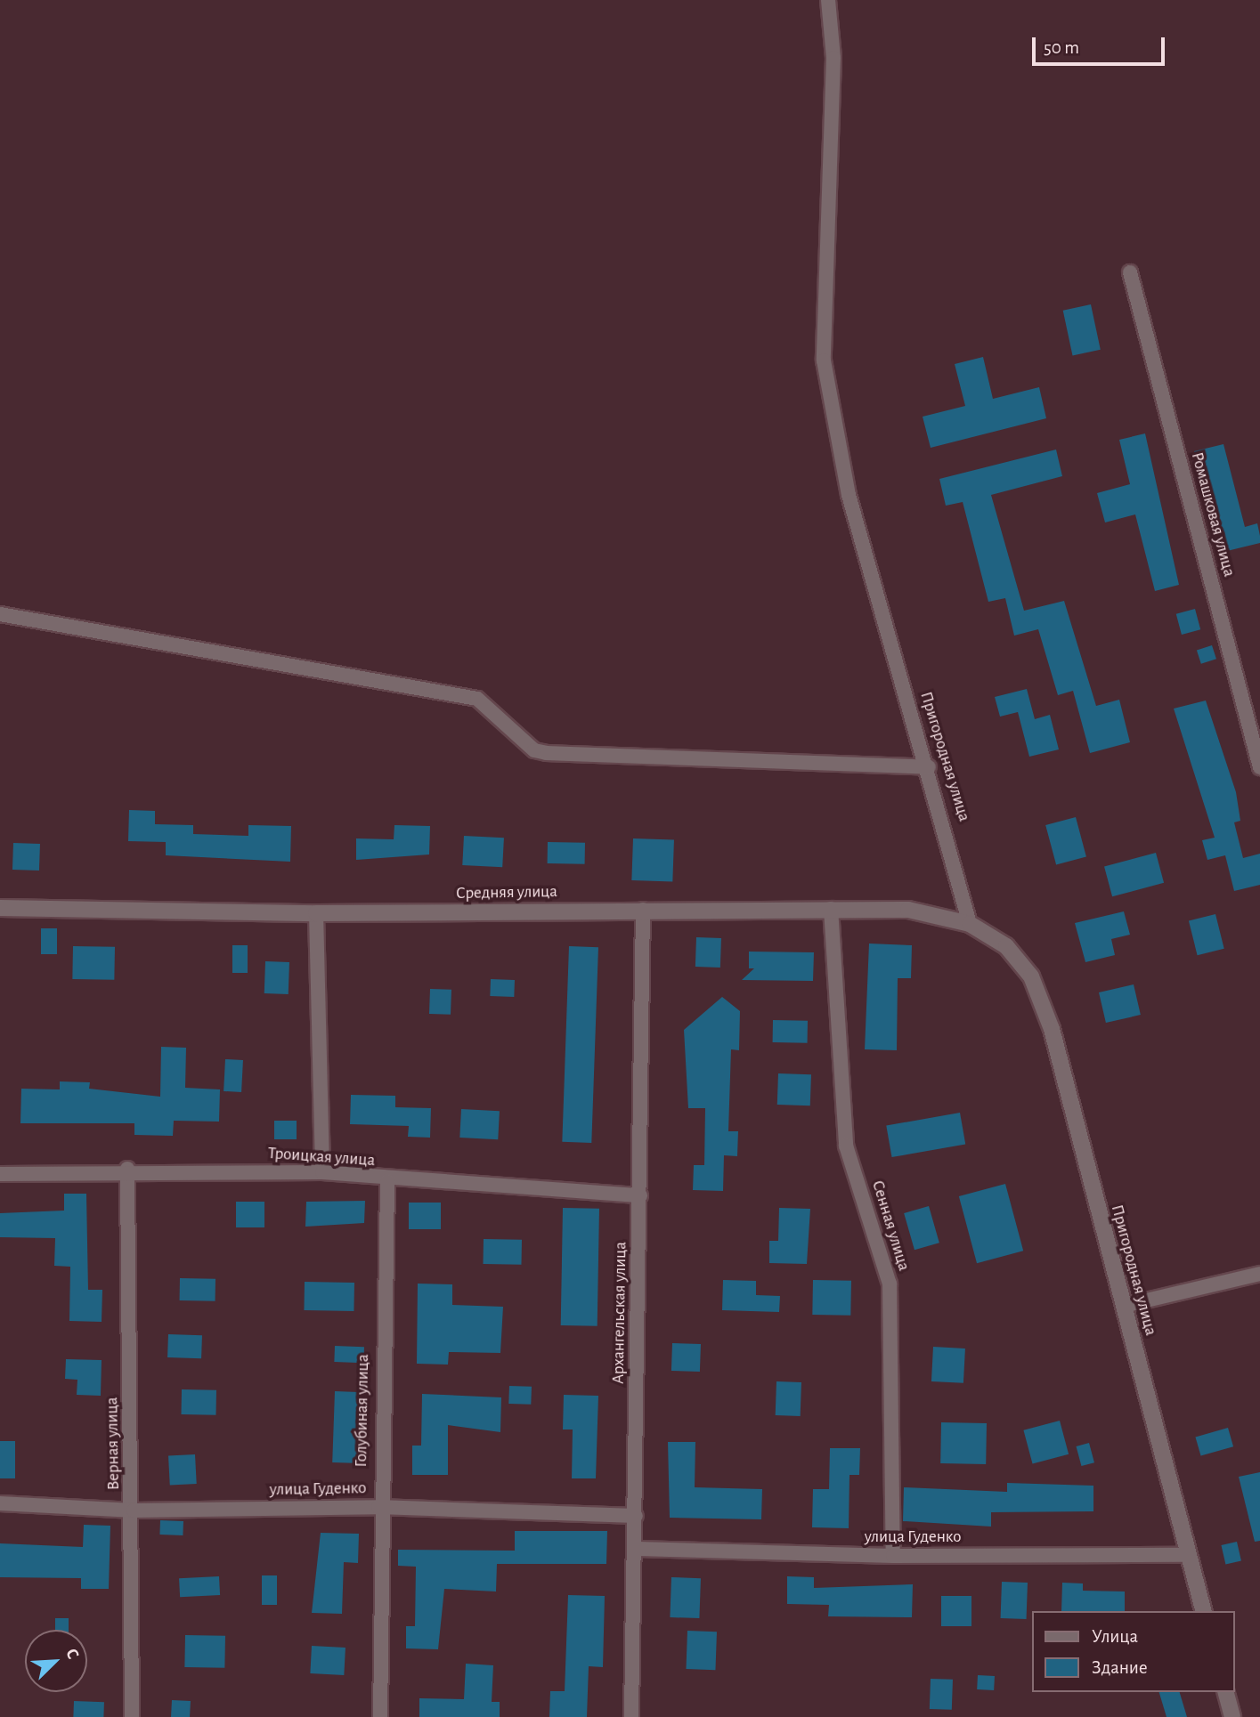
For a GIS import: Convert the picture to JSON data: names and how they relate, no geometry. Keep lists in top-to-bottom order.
{
  "streets": {
    "street": [
      "Ромашковая улица",
      "Пригородная улица",
      "Средняя улица",
      "Троицкая улица",
      "Сенная улица",
      "Архангельская улица",
      "Голубиная улица",
      "Верная улица",
      "улица Гуденко"
    ]
  },
  "crossings": [
    ["Пригородная улица", "Средняя улица"],
    ["Пригородная улица", "улица Гуденко"],
    ["Средняя улица", "Сенная улица"],
    ["Средняя улица", "Архангельская улица"],
    ["Троицкая улица", "Архангельская улица"],
    ["Троицкая улица", "Голубиная улица"],
    ["Троицкая улица", "Верная улица"],
    ["Сенная улица", "улица Гуденко"],
    ["Архангельская улица", "улица Гуденко"],
    ["Голубиная улица", "улица Гуденко"],
    ["Верная улица", "улица Гуденко"]
  ],
  "legend": ["Улица", "Здание"],
  "scale_bar": "50 m",
  "north": "top right"
}
